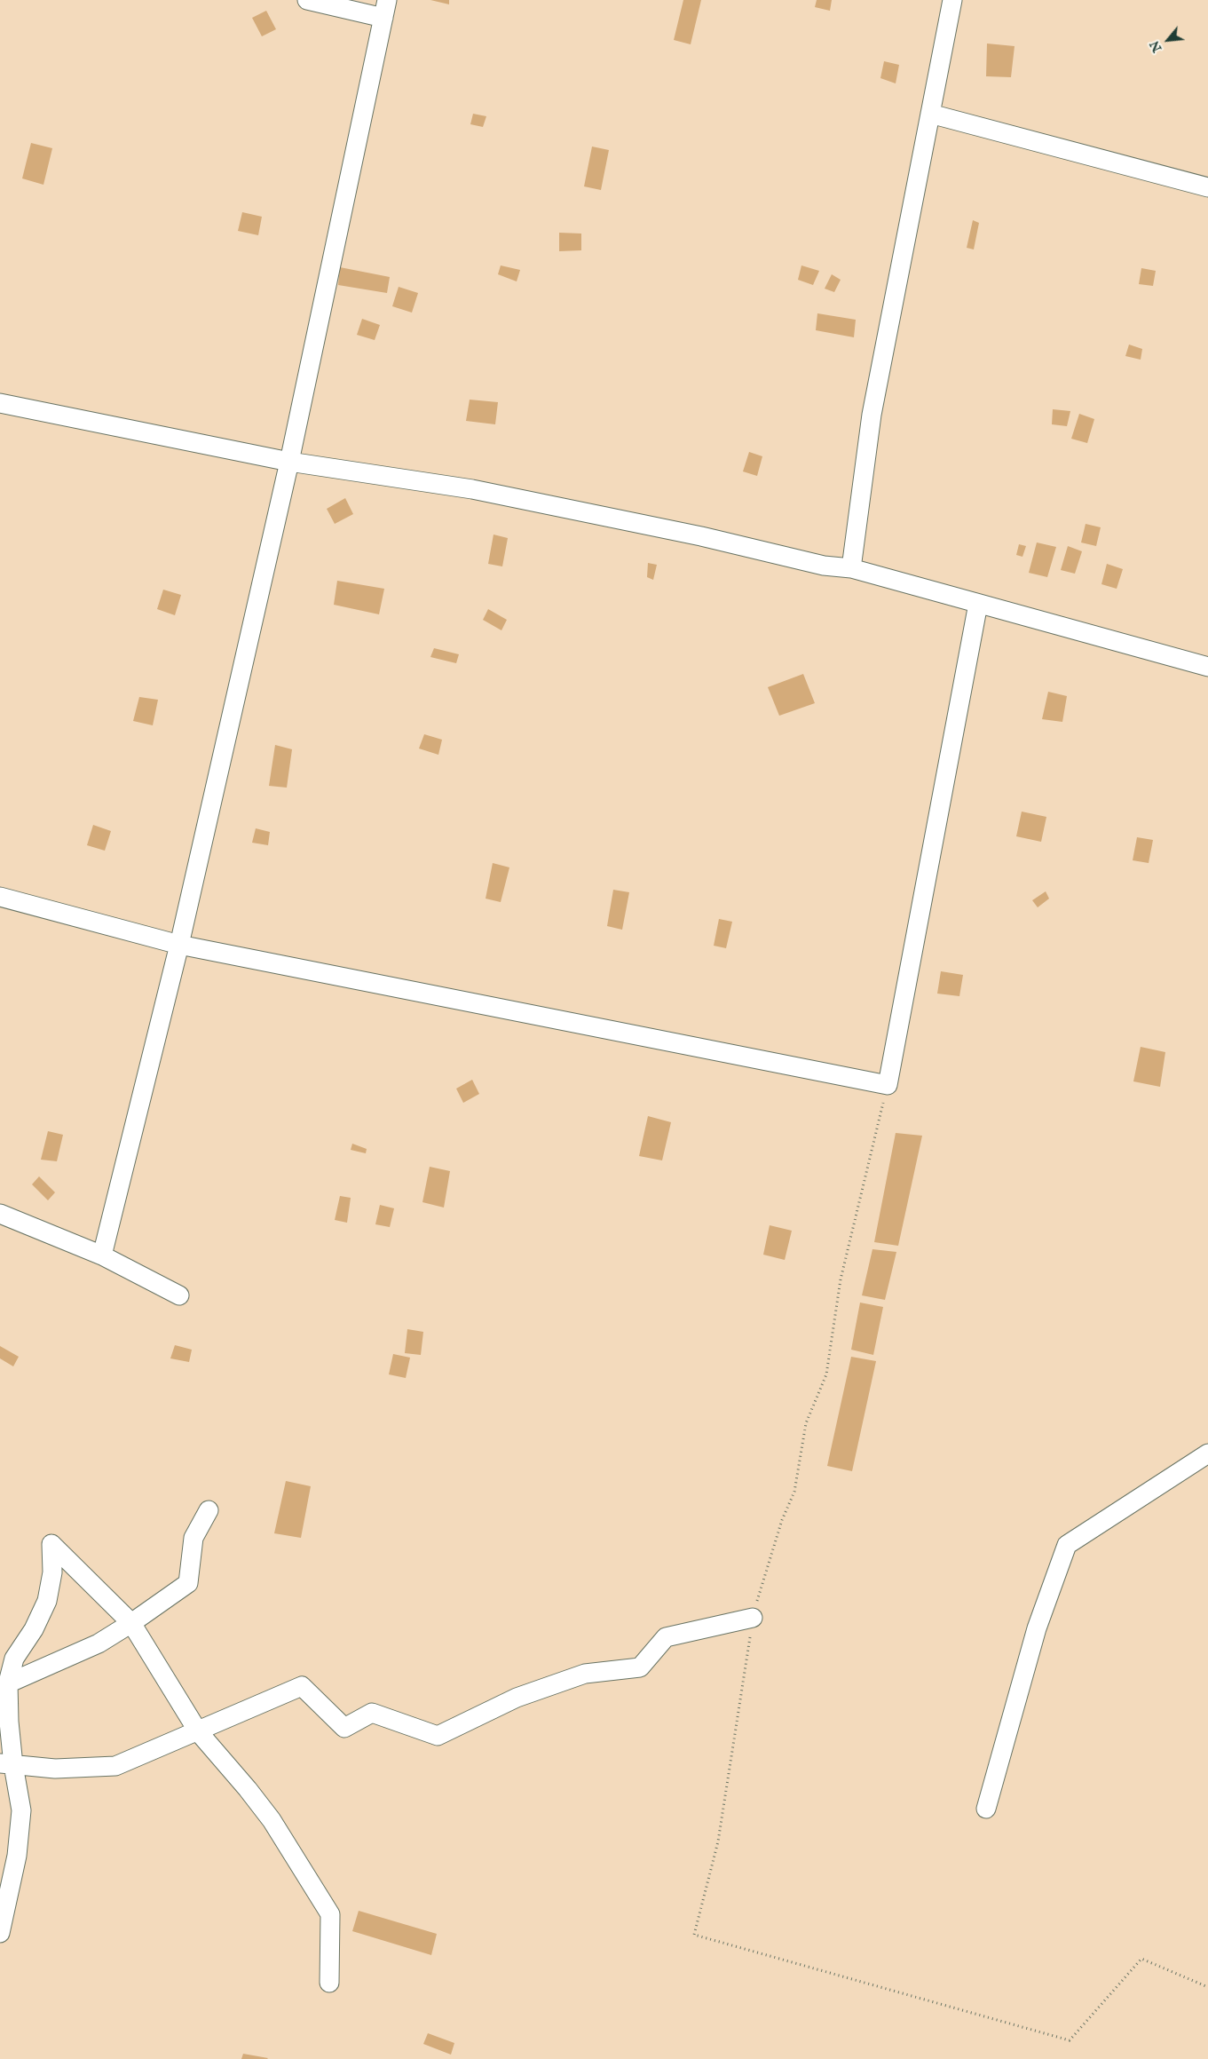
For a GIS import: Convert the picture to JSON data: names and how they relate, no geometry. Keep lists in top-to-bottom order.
{
  "north": "bottom left"
}
